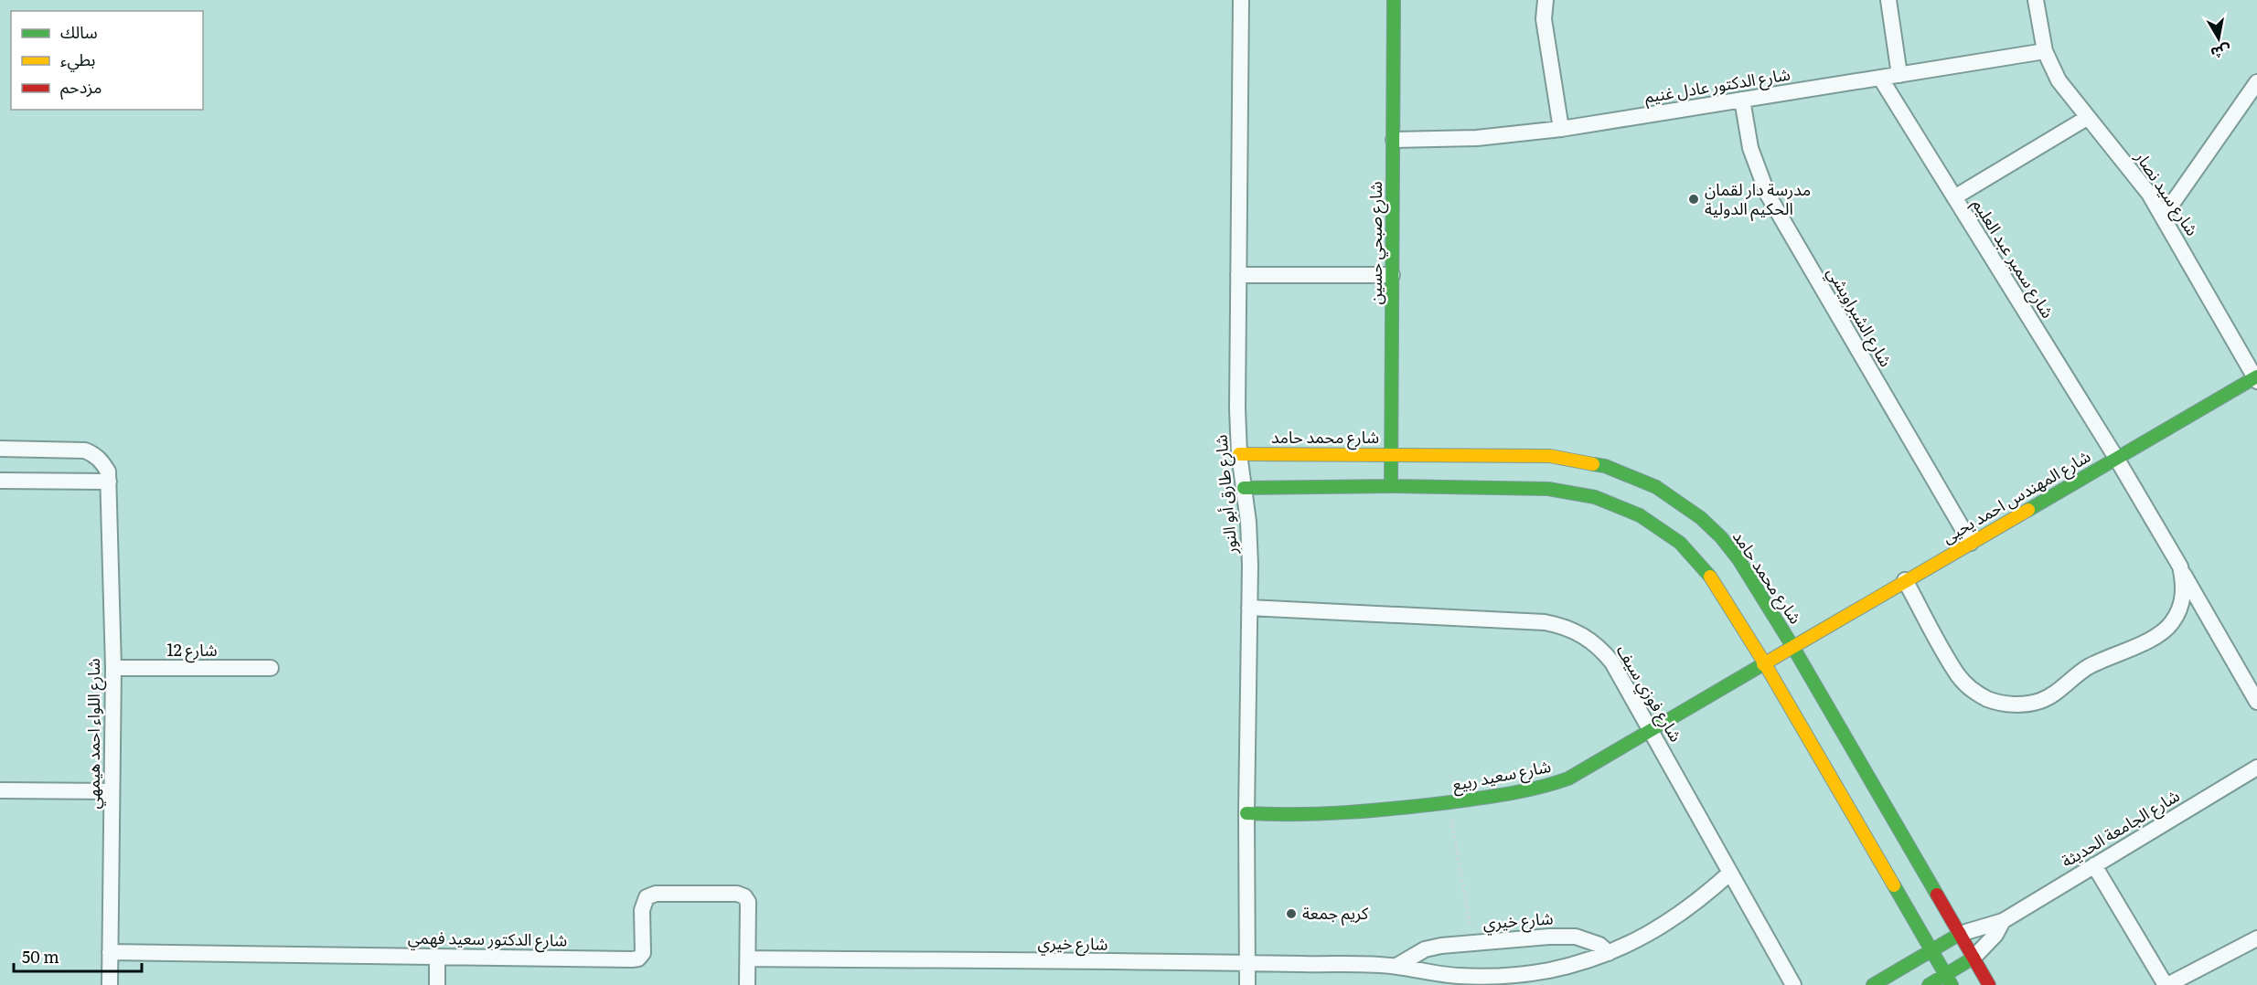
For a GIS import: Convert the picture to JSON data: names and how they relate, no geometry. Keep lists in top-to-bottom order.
{
  "streets": {
    "street": [
      "شارع الدكتور عادل غنيم",
      "شارع سيد نصار",
      "شارع صبحي حسين",
      "شارع سمير عبد العليم",
      "شارع الشبراويشي",
      "شارع محمد حامد",
      "شارع طارق أبو النور",
      "شارع المهندس احمد يحيى",
      "شارع 12",
      "شارع فوزي سيف",
      "شارع اللواء احمد هيمهي",
      "شارع سعيد ربيع",
      "شارع الجامعة الحديثة",
      "شارع خيري",
      "شارع الدكتور سعيد فهمي"
    ]
  },
  "crossings": [
    ["شارع الدكتور عادل غنيم", "شارع سيد نصار"],
    ["شارع الدكتور عادل غنيم", "شارع صبحي حسين"],
    ["شارع الدكتور عادل غنيم", "شارع سمير عبد العليم"],
    ["شارع الدكتور عادل غنيم", "شارع الشبراويشي"],
    ["شارع سيد نصار", "شارع المهندس احمد يحيى"],
    ["شارع صبحي حسين", "شارع محمد حامد"],
    ["شارع سمير عبد العليم", "شارع المهندس احمد يحيى"],
    ["شارع الشبراويشي", "شارع المهندس احمد يحيى"],
    ["شارع محمد حامد", "شارع طارق أبو النور"],
    ["شارع محمد حامد", "شارع المهندس احمد يحيى"],
    ["شارع محمد حامد", "شارع سعيد ربيع"],
    ["شارع محمد حامد", "شارع الجامعة الحديثة"],
    ["شارع طارق أبو النور", "شارع فوزي سيف"],
    ["شارع طارق أبو النور", "شارع سعيد ربيع"],
    ["شارع طارق أبو النور", "شارع خيري"],
    ["شارع المهندس احمد يحيى", "شارع سعيد ربيع"],
    ["شارع 12", "شارع اللواء احمد هيمهي"],
    ["شارع فوزي سيف", "شارع سعيد ربيع"],
    ["شارع فوزي سيف", "شارع خيري"],
    ["شارع اللواء احمد هيمهي", "شارع الدكتور سعيد فهمي"],
    ["شارع خيري", "شارع الدكتور سعيد فهمي"]
  ],
  "places": ["مدرسة دار لقمان الحكيم الدولية", "كريم جمعة"],
  "legend": ["سالك", "بطيء", "مزدحم"],
  "scale_bar": "50 m",
  "north": "bottom"
}
